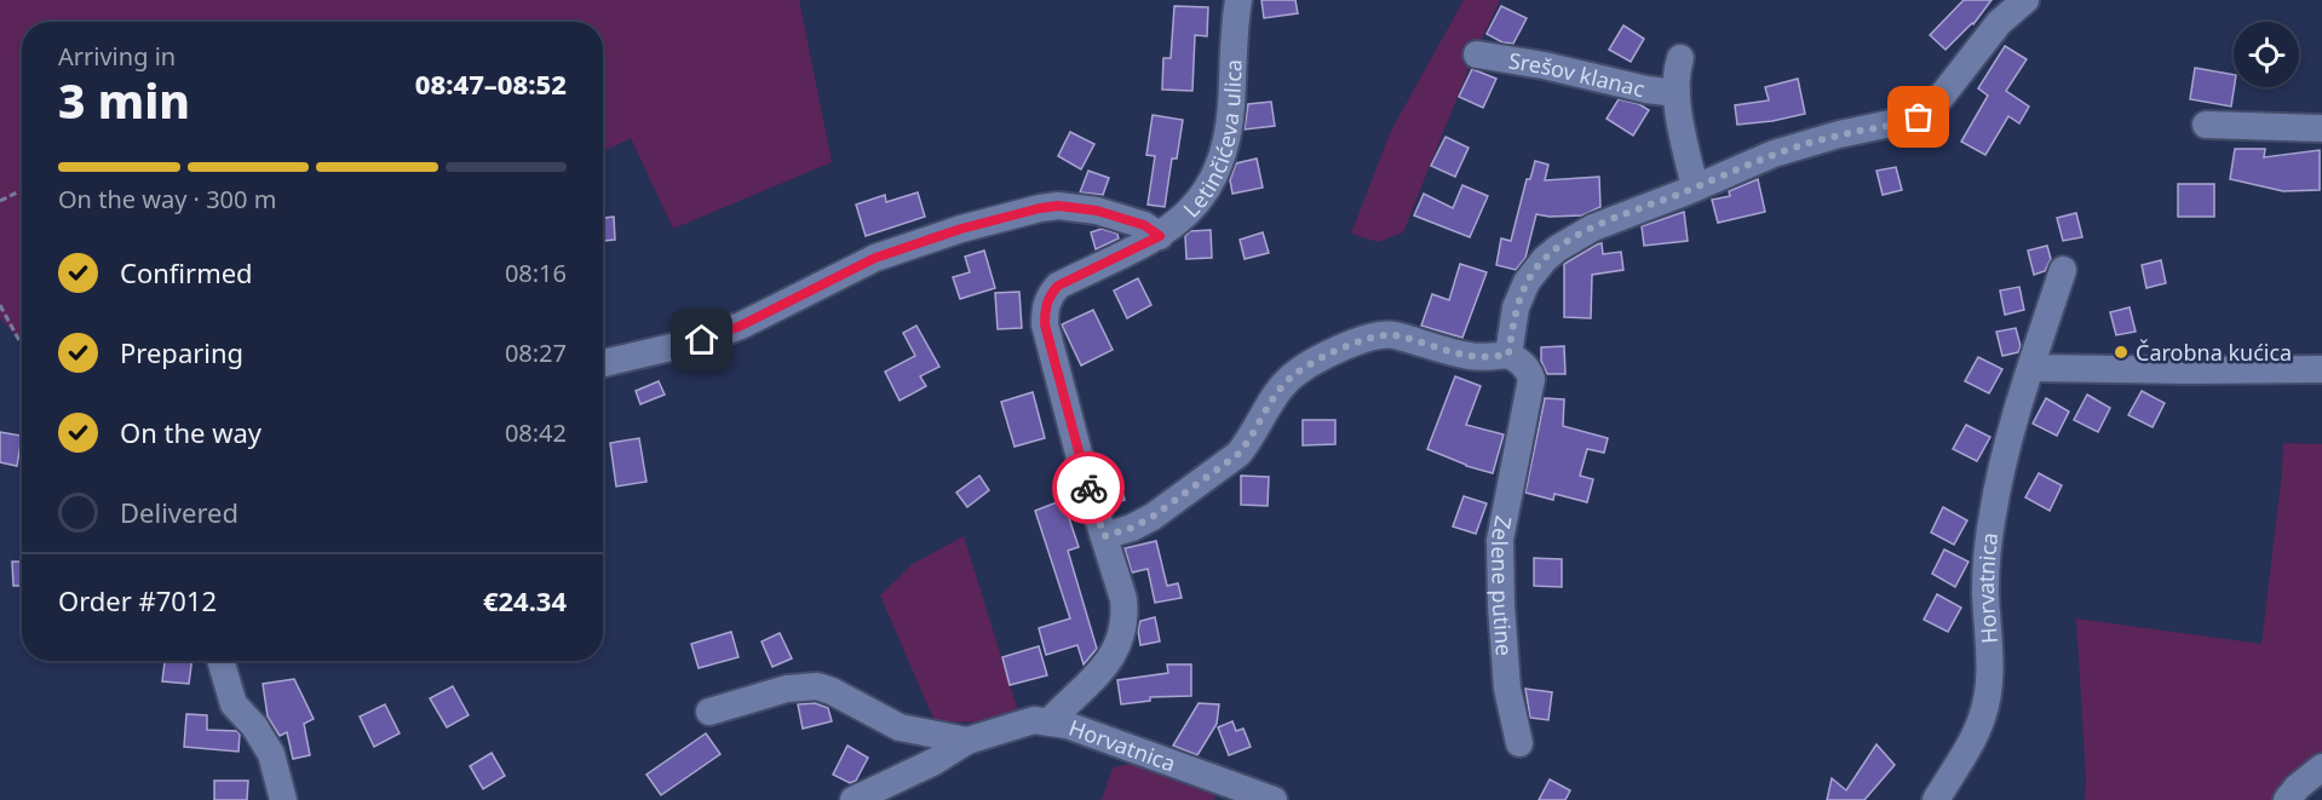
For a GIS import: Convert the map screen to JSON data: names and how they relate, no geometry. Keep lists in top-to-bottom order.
{
  "streets": {
    "street": [
      "Srešov klanac",
      "Letinčićeva ulica",
      "Zelene putine",
      "Horvatnica"
    ]
  },
  "crossings": [
    ["Letinčićeva ulica", "Horvatnica"]
  ],
  "places": ["Čarobna kućica"],
  "page": {
    "heading": ["3 min", "Arriving in", "08:47–08:52"],
    "panel": ["Order #7012", "€24.34"],
    "bar": "On the way · 300 m",
    "list": [
      ["Confirmed", "08:16"],
      ["Preparing", "08:27"],
      ["On the way", "08:42"],
      "Delivered"
    ]
  }
}
